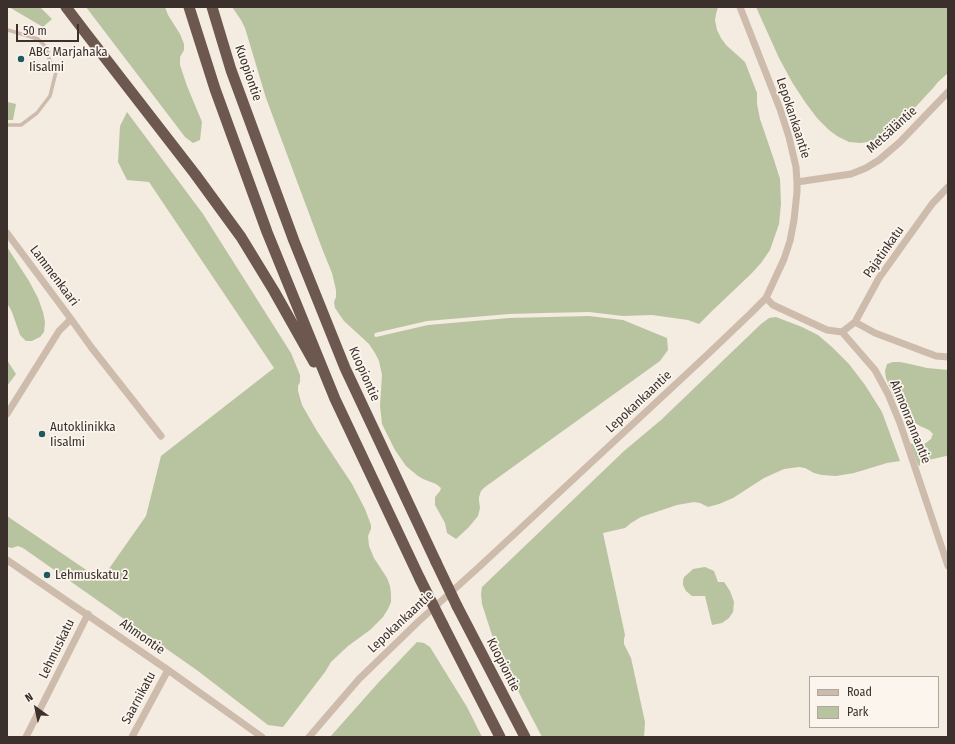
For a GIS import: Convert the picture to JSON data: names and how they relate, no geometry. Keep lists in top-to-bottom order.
{
  "streets": {
    "highway": ["Kuopiontie"],
    "street": [
      "Lepokankaantie",
      "Metsäläntie",
      "Pajatinkatu",
      "Lammenkaari",
      "Ahmonrannantie",
      "Ahmontie",
      "Lehmuskatu",
      "Saarnikatu"
    ]
  },
  "crossings": [
    ["Lepokankaantie", "Metsäläntie"],
    ["Pajatinkatu", "Ahmonrannantie"],
    ["Ahmontie", "Lehmuskatu"],
    ["Ahmontie", "Saarnikatu"]
  ],
  "places": ["ABC Marjahaka Iisalmi", "Autoklinikka Iisalmi", "Lehmuskatu 2"],
  "legend": ["Road", "Park"],
  "scale_bar": "50 m",
  "north": "top left"
}
